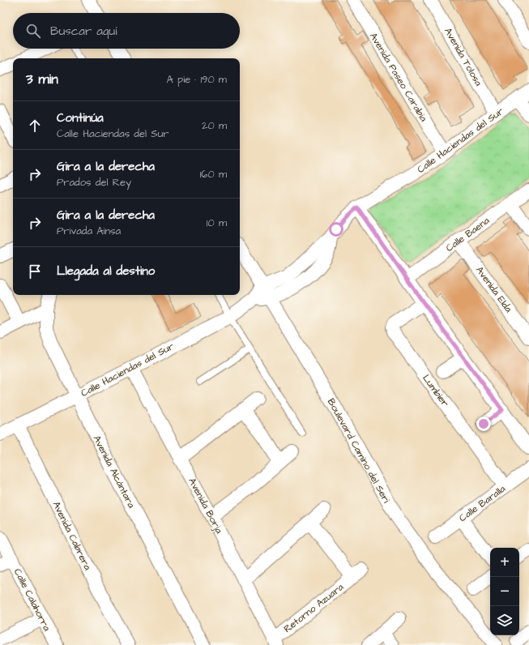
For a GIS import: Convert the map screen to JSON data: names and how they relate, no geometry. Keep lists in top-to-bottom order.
{
  "streets": {
    "street": [
      "Avenida Tolosa",
      "Avenida Paseo Carabia",
      "Calle Haciendas del Sur",
      "Calle Baena",
      "Avenida Elda",
      "Lumbier",
      "Boulevard Camino del Seri",
      "Avenida Alcántara",
      "Calle Baralla",
      "Avenida Borja",
      "Avenida Cabrera",
      "Calle Calahorra",
      "Retorno Azuara"
    ]
  },
  "crossings": [
    ["Avenida Tolosa", "Calle Haciendas del Sur"],
    ["Avenida Paseo Carabia", "Calle Haciendas del Sur"],
    ["Calle Haciendas del Sur", "Boulevard Camino del Seri"],
    ["Calle Haciendas del Sur", "Avenida Alcántara"],
    ["Calle Haciendas del Sur", "Avenida Borja"],
    ["Calle Haciendas del Sur", "Avenida Cabrera"],
    ["Calle Baena", "Avenida Elda"],
    ["Lumbier", "Calle Baralla"],
    ["Avenida Borja", "Retorno Azuara"]
  ],
  "page": {
    "search": "Buscar aquí",
    "heading": ["3 min", "A pie · 190 m"],
    "list": [
      ["Continúa", "Calle Haciendas del Sur", "20 m"],
      ["Gira a la derecha", "Prados del Rey", "160 m"],
      ["Gira a la derecha", "Privada Ainsa", "10 m"],
      "Llegada al destino"
    ],
    "map_buttons": ["+", "−"]
  }
}
